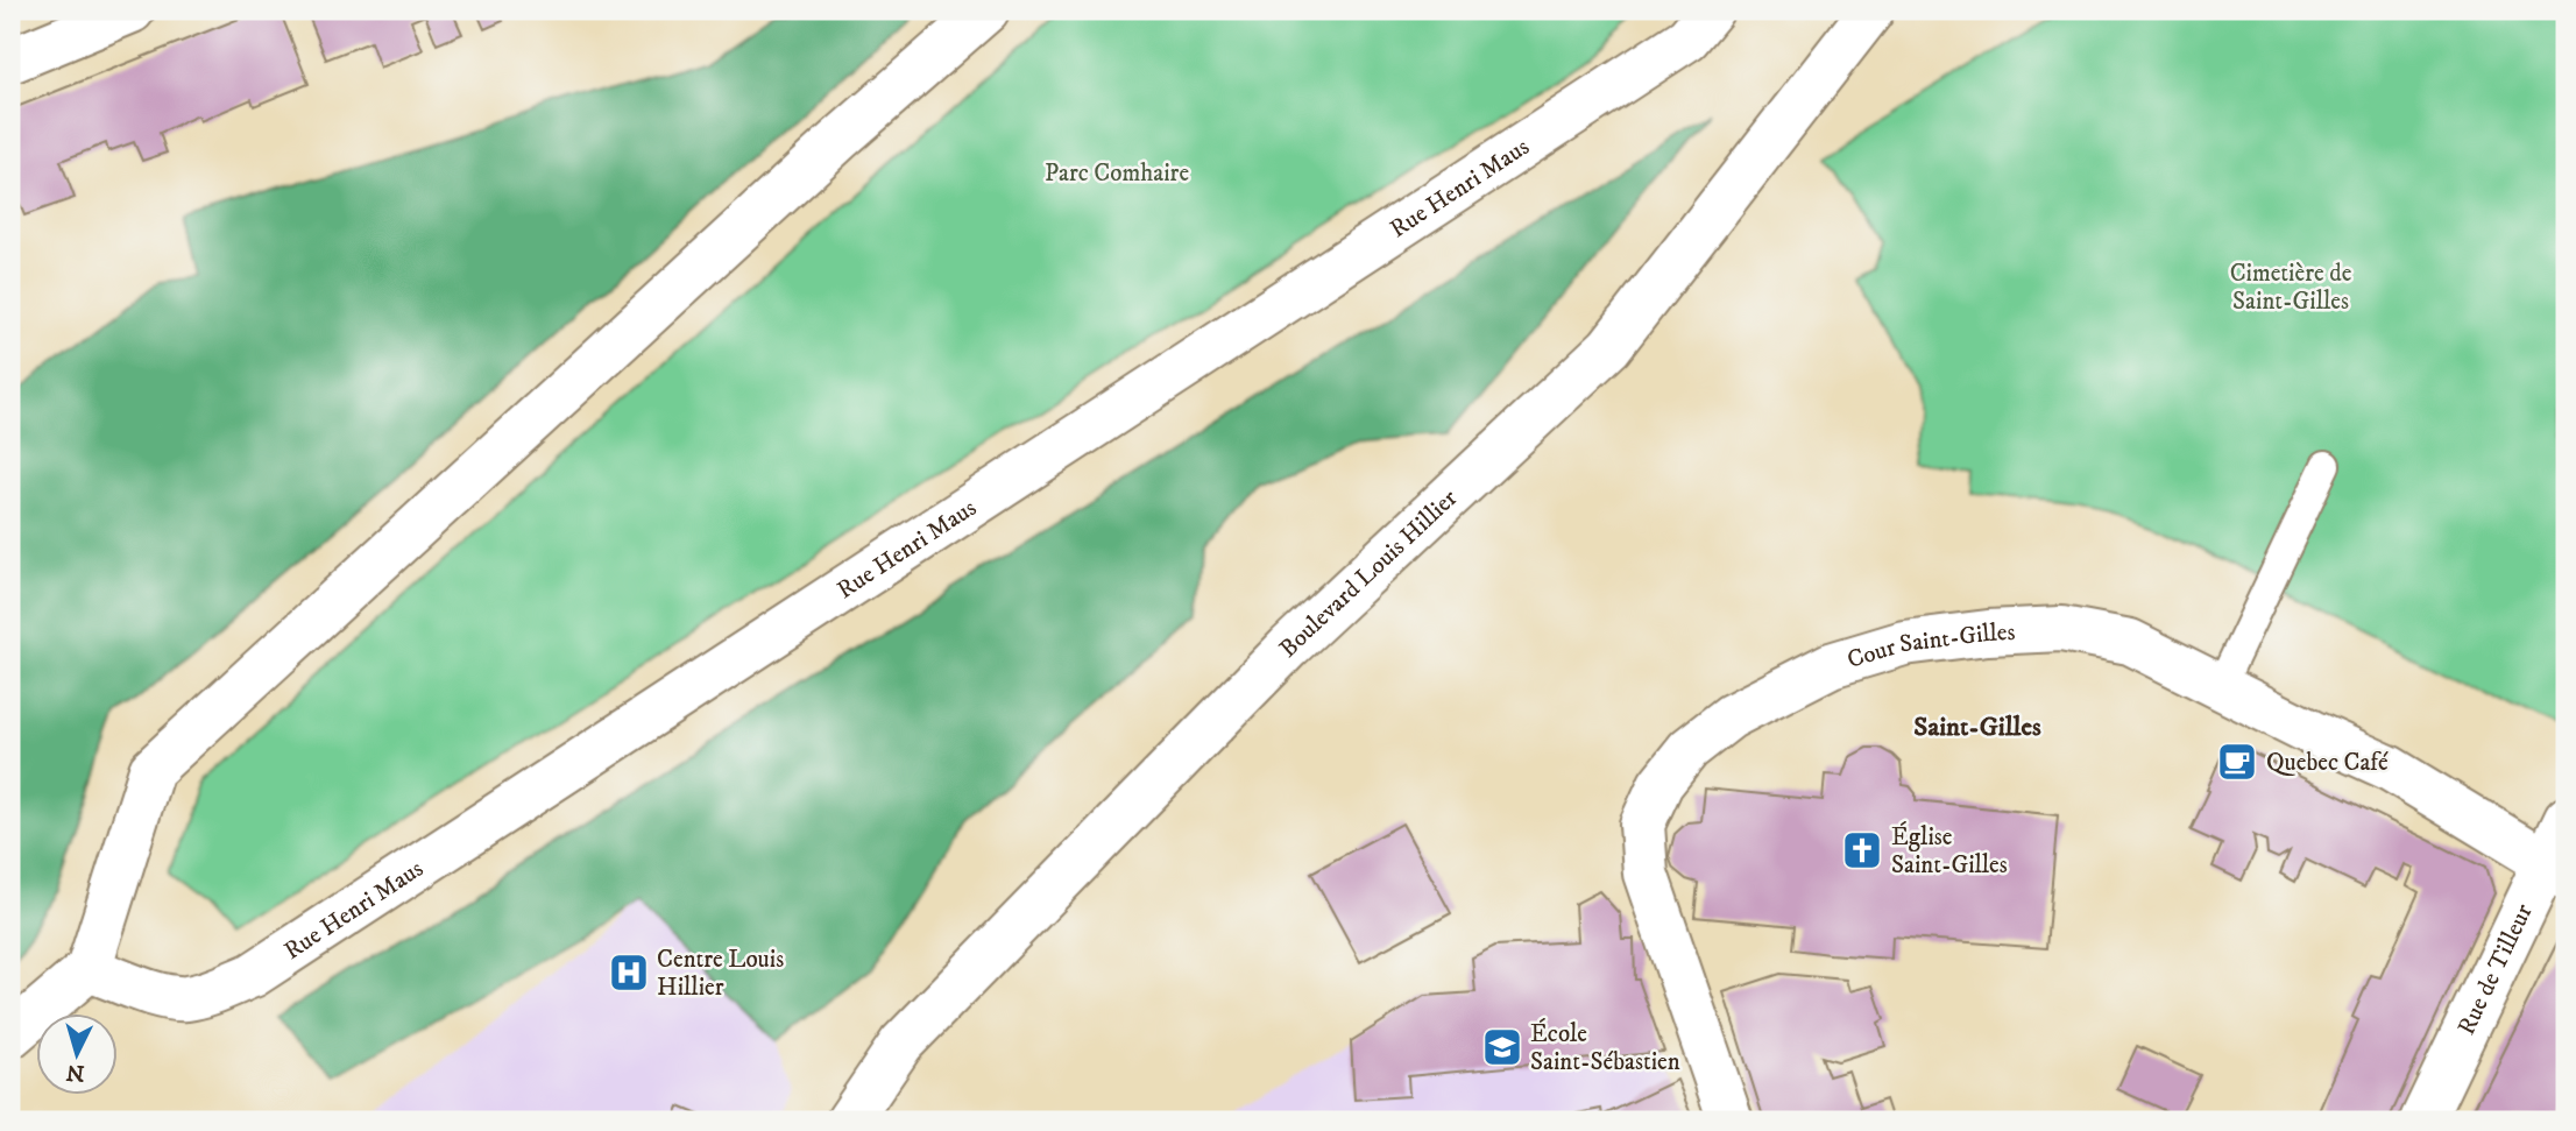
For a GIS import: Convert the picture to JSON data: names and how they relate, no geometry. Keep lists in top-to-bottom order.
{
  "streets": {
    "street": [
      "Rue Henri Maus",
      "Boulevard Louis Hillier",
      "Cour Saint-Gilles",
      "Rue de Tilleur"
    ]
  },
  "crossings": [
    ["Cour Saint-Gilles", "Rue de Tilleur"]
  ],
  "districts": ["Saint-Gilles"],
  "parks": ["Parc Comhaire", "Cimetière de Saint-Gilles"],
  "places": {
    "cafe": ["Quebec Café"],
    "church": ["Église Saint-Gilles"],
    "hospital": ["Centre Louis Hillier"],
    "school or university": ["École Saint-Sébastien"]
  },
  "north": "bottom"
}
